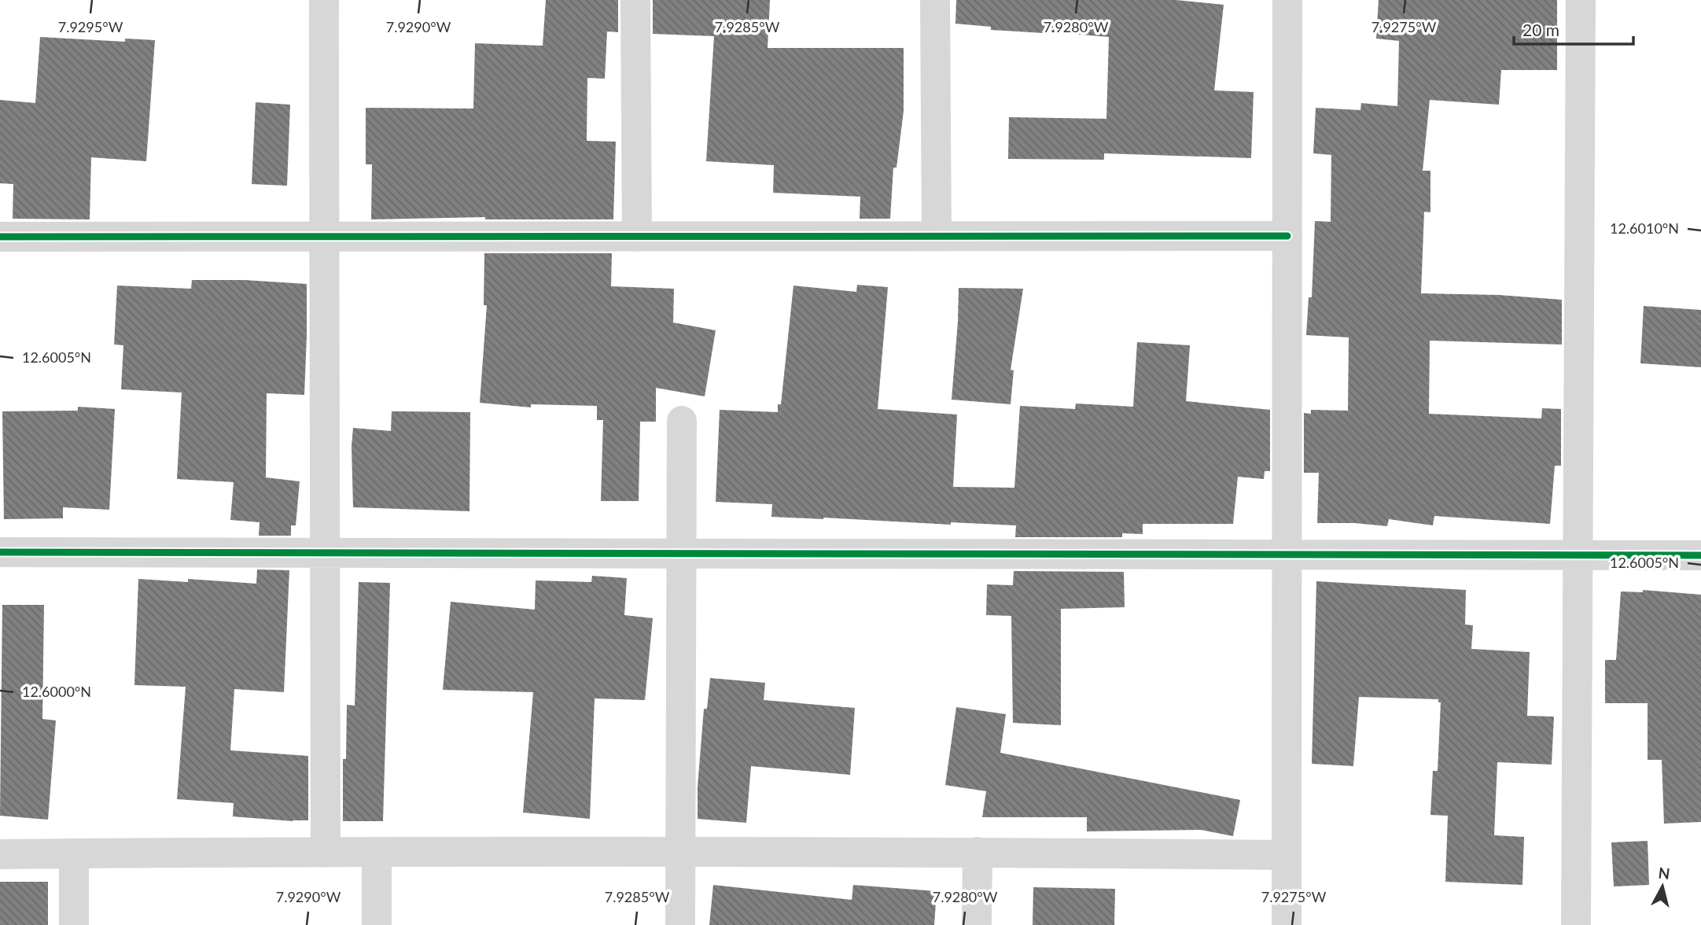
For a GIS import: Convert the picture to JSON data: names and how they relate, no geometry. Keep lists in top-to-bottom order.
{
  "scale_bar": "20 m",
  "north": "top",
  "coordinates": [
    "7.9295°W",
    "7.9290°W",
    "7.9285°W",
    "7.9280°W",
    "7.9275°W",
    "12.6010°N",
    "12.6005°N",
    "12.6000°N"
  ]
}
